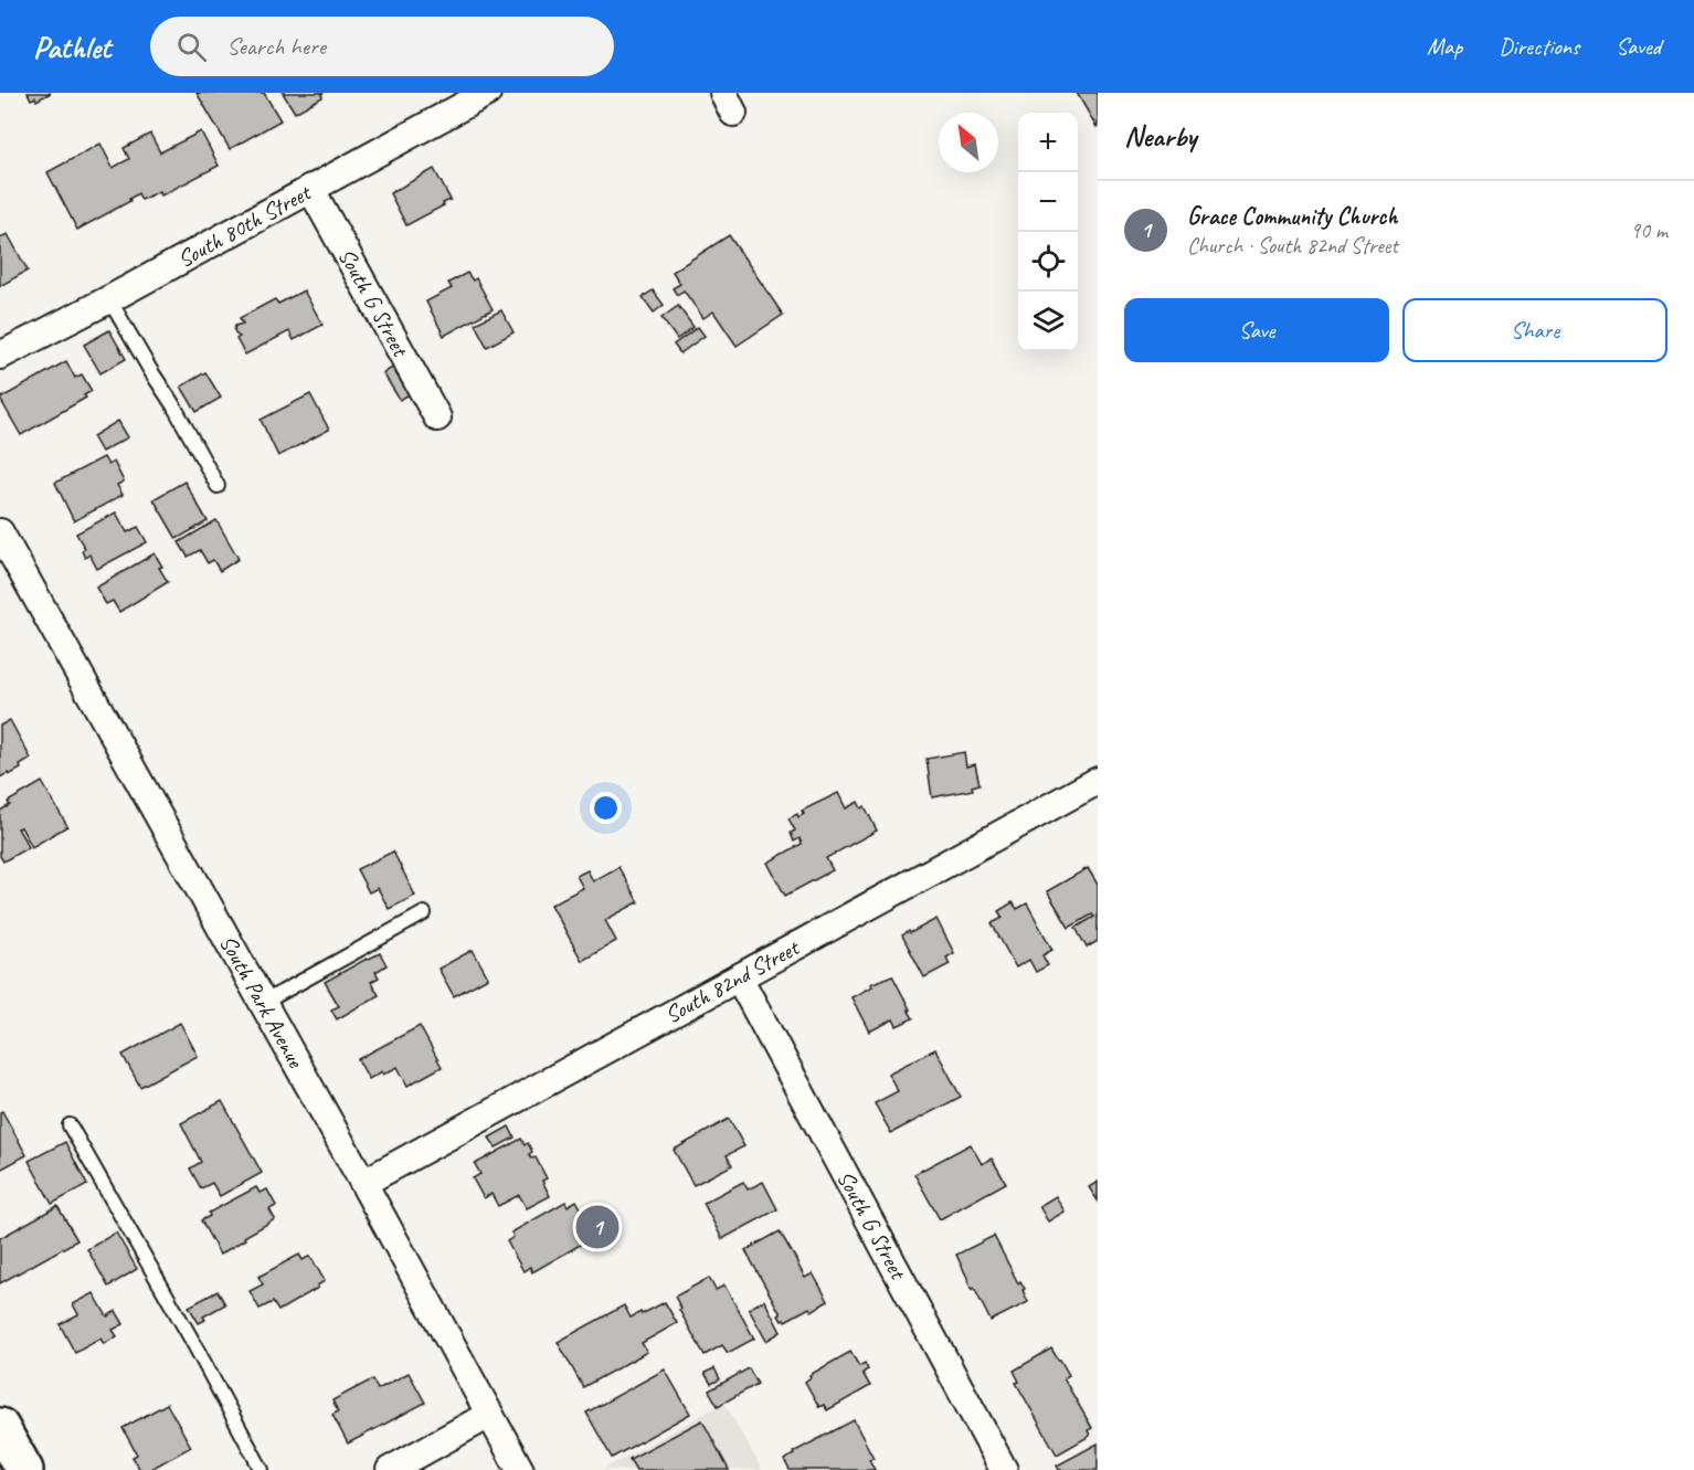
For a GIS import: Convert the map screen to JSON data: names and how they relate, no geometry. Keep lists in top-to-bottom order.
{
  "streets": {
    "street": [
      "South 80th Street",
      "South G Street",
      "South 82nd Street",
      "South Park Avenue"
    ]
  },
  "crossings": [
    ["South 80th Street", "South G Street"],
    ["South G Street", "South 82nd Street"],
    ["South 82nd Street", "South Park Avenue"]
  ],
  "north": "top left",
  "page": {
    "header": "Pathlet",
    "search": "Search here",
    "nav": ["Map", "Directions", "Saved"],
    "heading": "Nearby",
    "map_buttons": ["+", "−"],
    "list": [
      {
        "mark": "1",
        "name": "Grace Community Church",
        "note": "Church · South 82nd Street",
        "value": "90 m"
      }
    ],
    "buttons": ["Save", "Share"],
    "pins": "1"
  }
}
